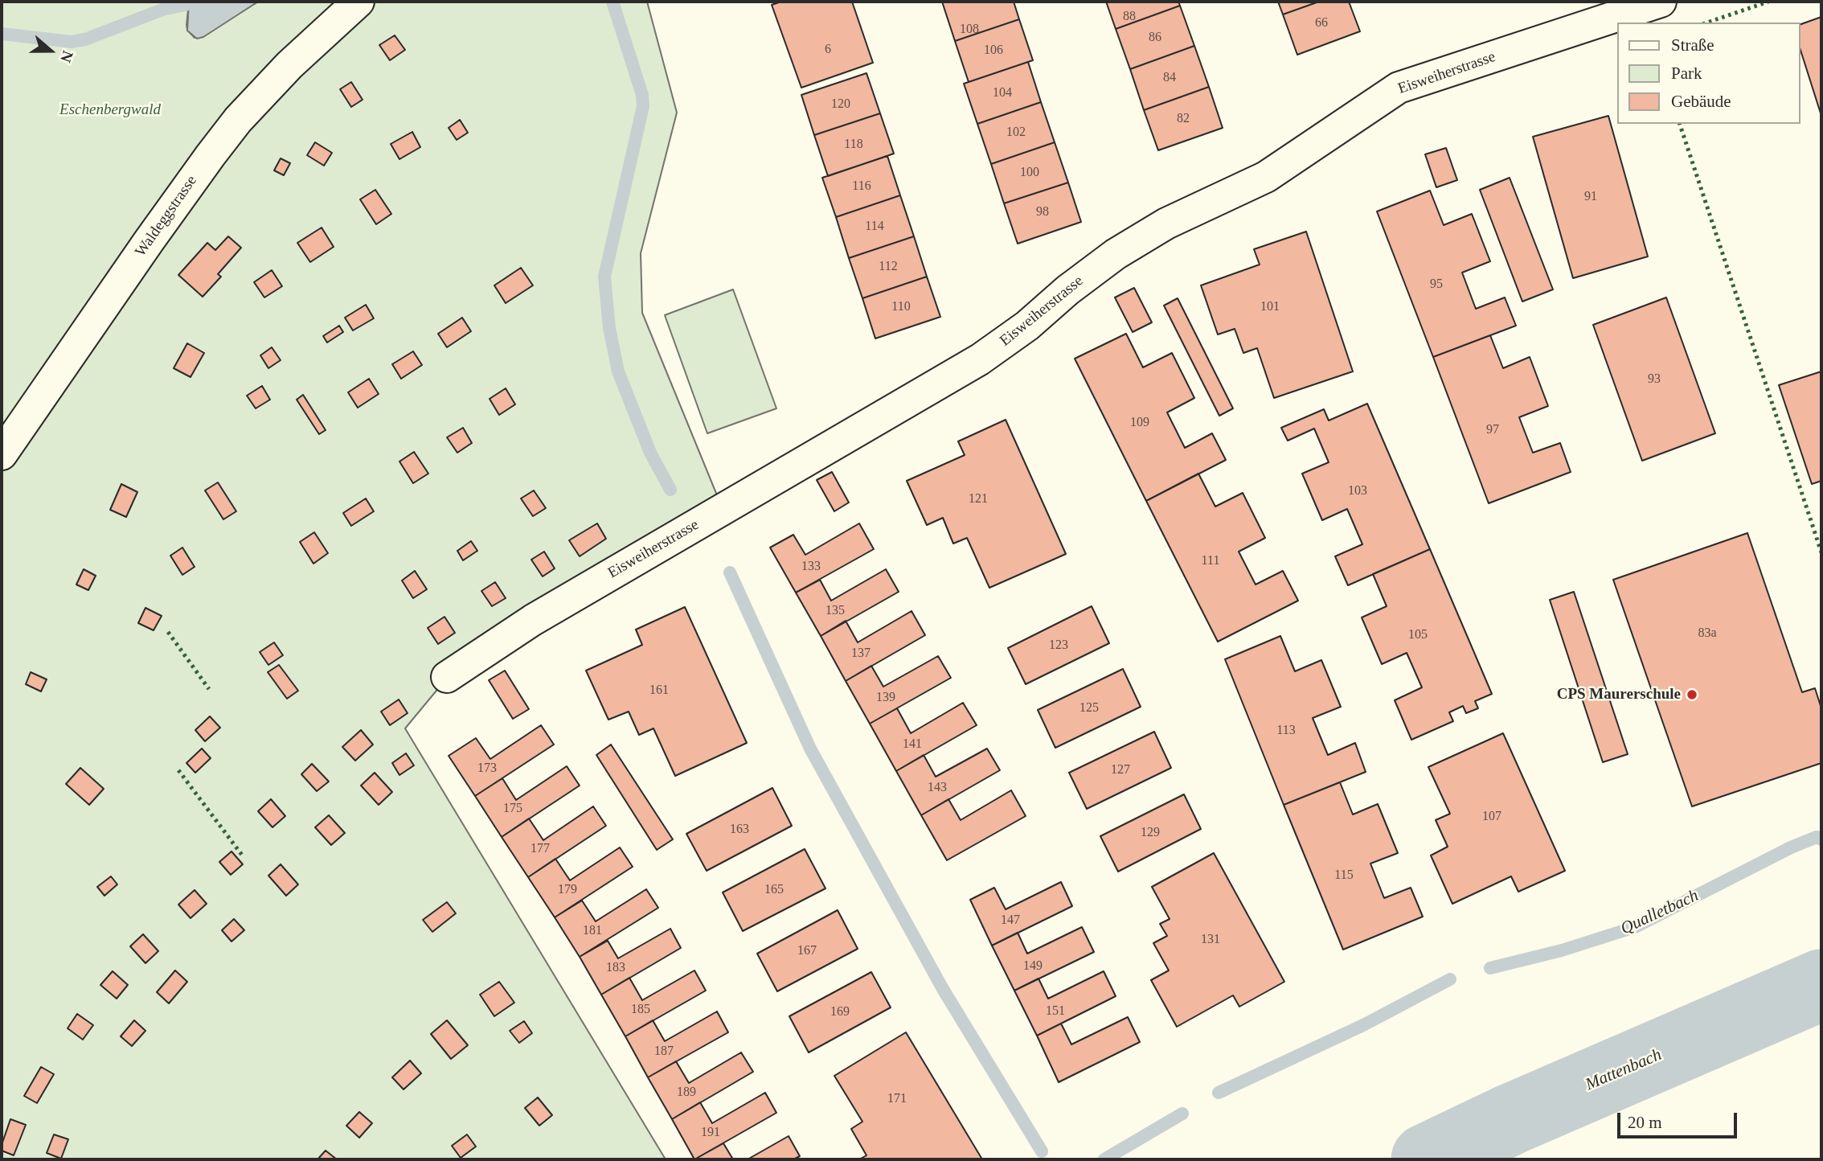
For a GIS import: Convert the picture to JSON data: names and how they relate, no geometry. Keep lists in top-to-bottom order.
{
  "streets": {
    "street": ["Eisweiherstrasse", "Waldeggstrasse"]
  },
  "water": ["Qualletbach", "Mattenbach"],
  "parks": ["Eschenbergwald"],
  "places": ["CPS Maurerschule"],
  "house_numbers": [
    "88",
    "66",
    "108",
    "86",
    "6",
    "106",
    "84",
    "104",
    "120",
    "82",
    "102",
    "118",
    "100",
    "116",
    "91",
    "98",
    "114",
    "112",
    "95",
    "110",
    "101",
    "93",
    "109",
    "97",
    "103",
    "121",
    "111",
    "133",
    "135",
    "83a",
    "105",
    "123",
    "137",
    "161",
    "139",
    "125",
    "113",
    "141",
    "173",
    "127",
    "143",
    "175",
    "107",
    "163",
    "129",
    "177",
    "115",
    "179",
    "165",
    "147",
    "181",
    "131",
    "167",
    "149",
    "183",
    "185",
    "151",
    "169",
    "187",
    "189",
    "171",
    "191"
  ],
  "legend": ["Straße", "Park", "Gebäude"],
  "scale_bar": "20 m",
  "north": "right"
}
